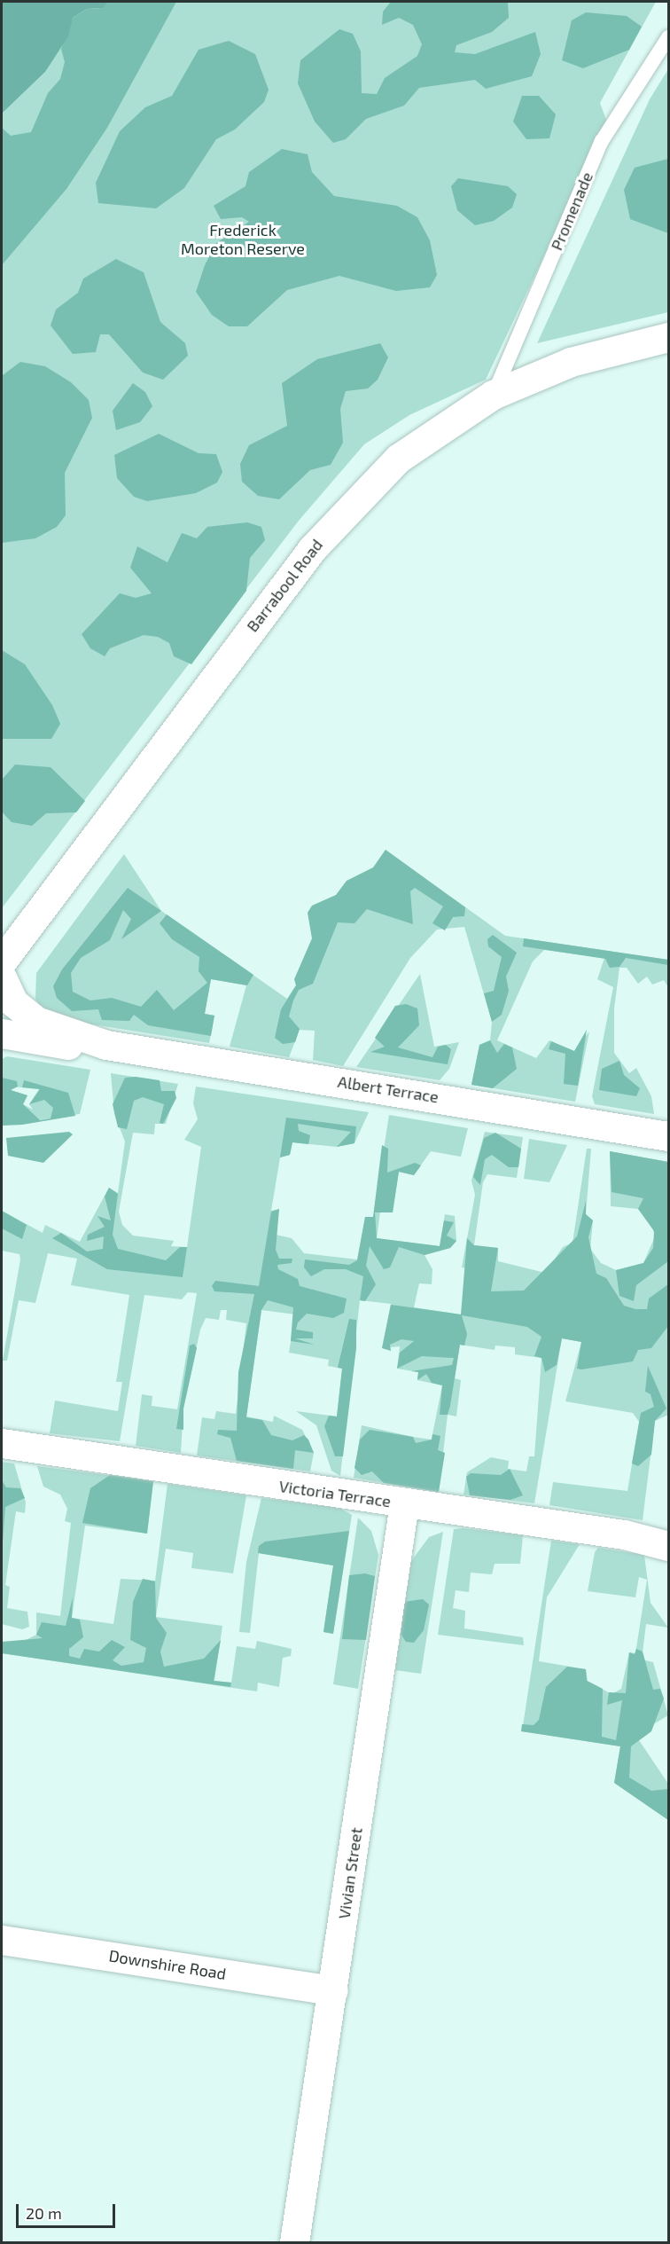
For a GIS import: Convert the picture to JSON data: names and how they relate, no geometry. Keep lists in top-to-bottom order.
{
  "streets": {
    "street": [
      "Barrabool Road",
      "Albert Terrace",
      "Victoria Terrace",
      "Vivian Street",
      "Downshire Road"
    ],
    "lane": ["Promenade"]
  },
  "crossings": [
    ["Promenade", "Barrabool Road"],
    ["Victoria Terrace", "Vivian Street"],
    ["Vivian Street", "Downshire Road"]
  ],
  "parks": ["Frederick Moreton Reserve"],
  "scale_bar": "20 m"
}
